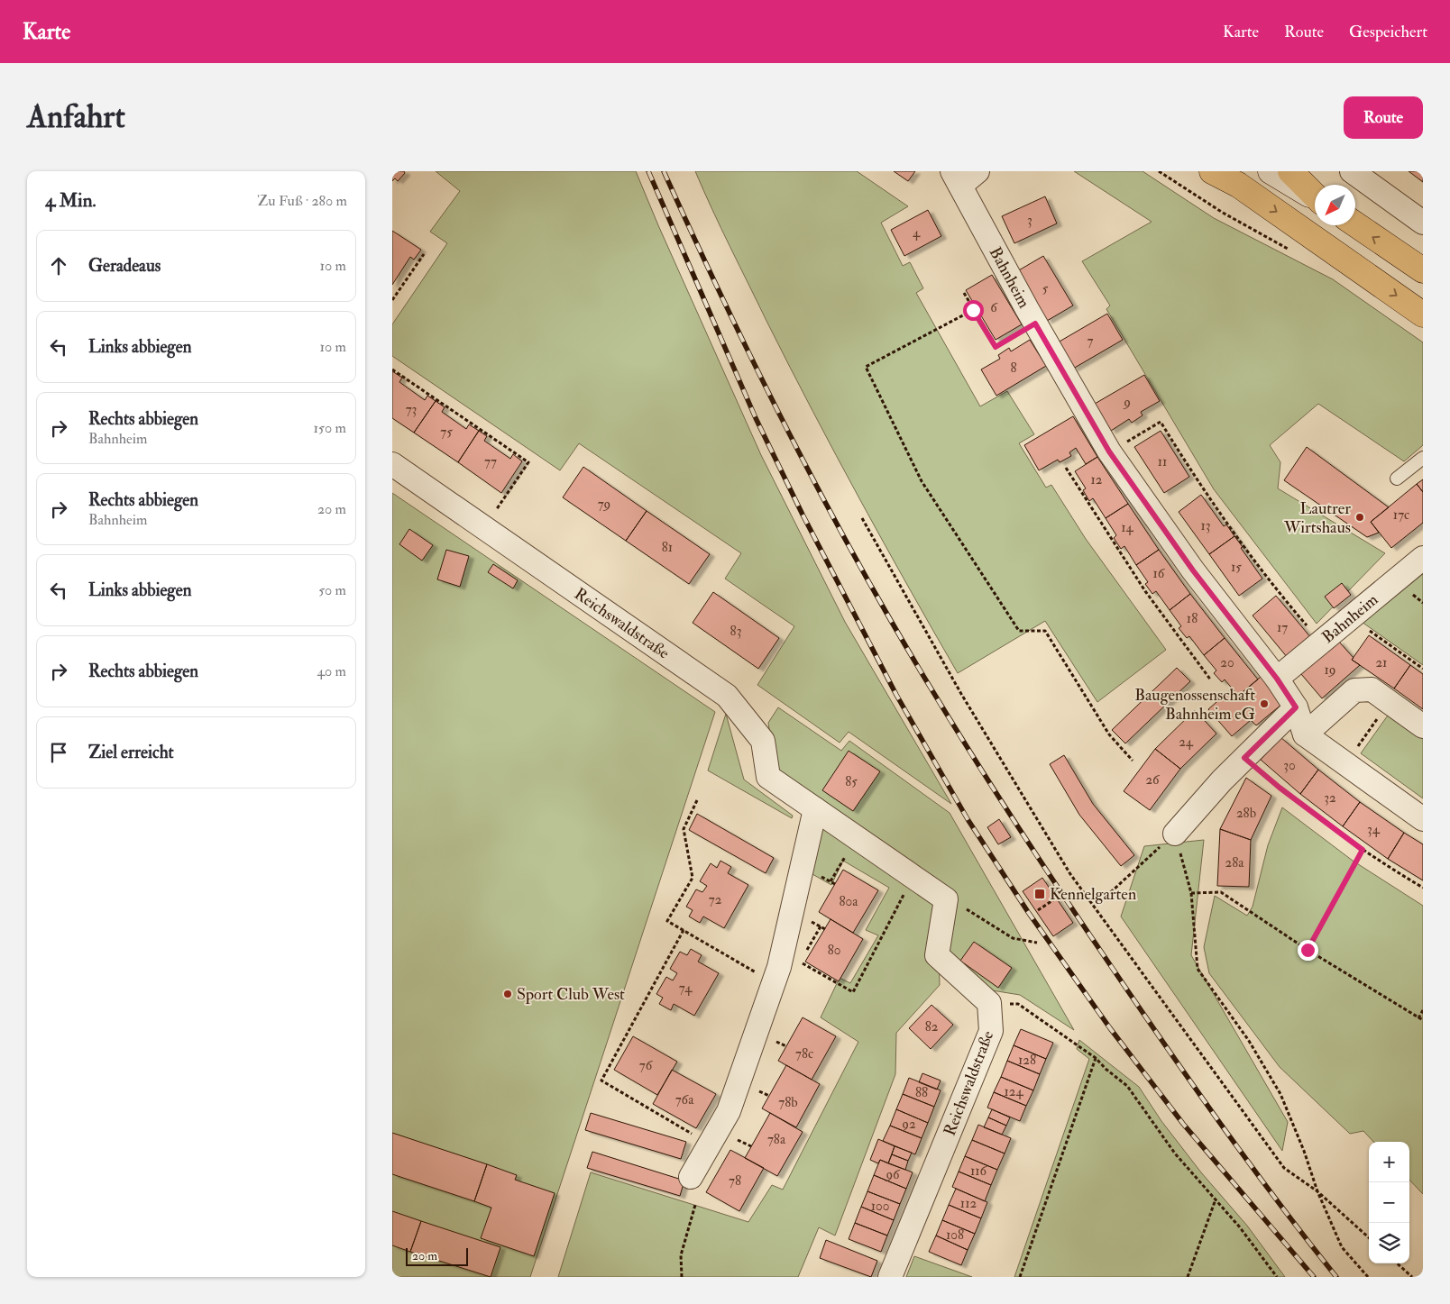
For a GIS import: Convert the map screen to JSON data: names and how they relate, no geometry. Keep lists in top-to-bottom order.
{
  "streets": {
    "street": ["Bahnheim", "Reichswaldstraße"]
  },
  "places": {
    "other": ["Lautrer Wirtshaus", "Baugenossenschaft Bahnheim eG", "Sport Club West"],
    "transit": ["Kennelgarten"]
  },
  "house_numbers": [
    "3",
    "4",
    "5",
    "6",
    "7",
    "8",
    "9",
    "73",
    "75",
    "77",
    "11",
    "12",
    "79",
    "17c",
    "13",
    "14",
    "81",
    "15",
    "16",
    "18",
    "17",
    "83",
    "20",
    "21",
    "19",
    "24",
    "30",
    "26",
    "85",
    "32",
    "28b",
    "34",
    "28a",
    "72",
    "80a",
    "80",
    "74",
    "82",
    "78c",
    "128",
    "76",
    "124",
    "88",
    "76a",
    "78b",
    "92",
    "78a",
    "116",
    "96",
    "78",
    "112",
    "100",
    "108"
  ],
  "scale_bar": "20 m",
  "north": "bottom left",
  "page": {
    "header": "Karte",
    "nav": ["Karte", "Route", "Gespeichert"],
    "buttons": "Route",
    "title": "Anfahrt",
    "heading": ["4 Min.", "Zu Fuß · 280 m"],
    "list": [
      ["Geradeaus", "10 m"],
      ["Links abbiegen", "10 m"],
      ["Rechts abbiegen", "Bahnheim", "150 m"],
      ["Rechts abbiegen", "Bahnheim", "20 m"],
      ["Links abbiegen", "50 m"],
      ["Rechts abbiegen", "40 m"],
      "Ziel erreicht"
    ],
    "map_buttons": ["+", "−"],
    "scale": "20 m"
  }
}
